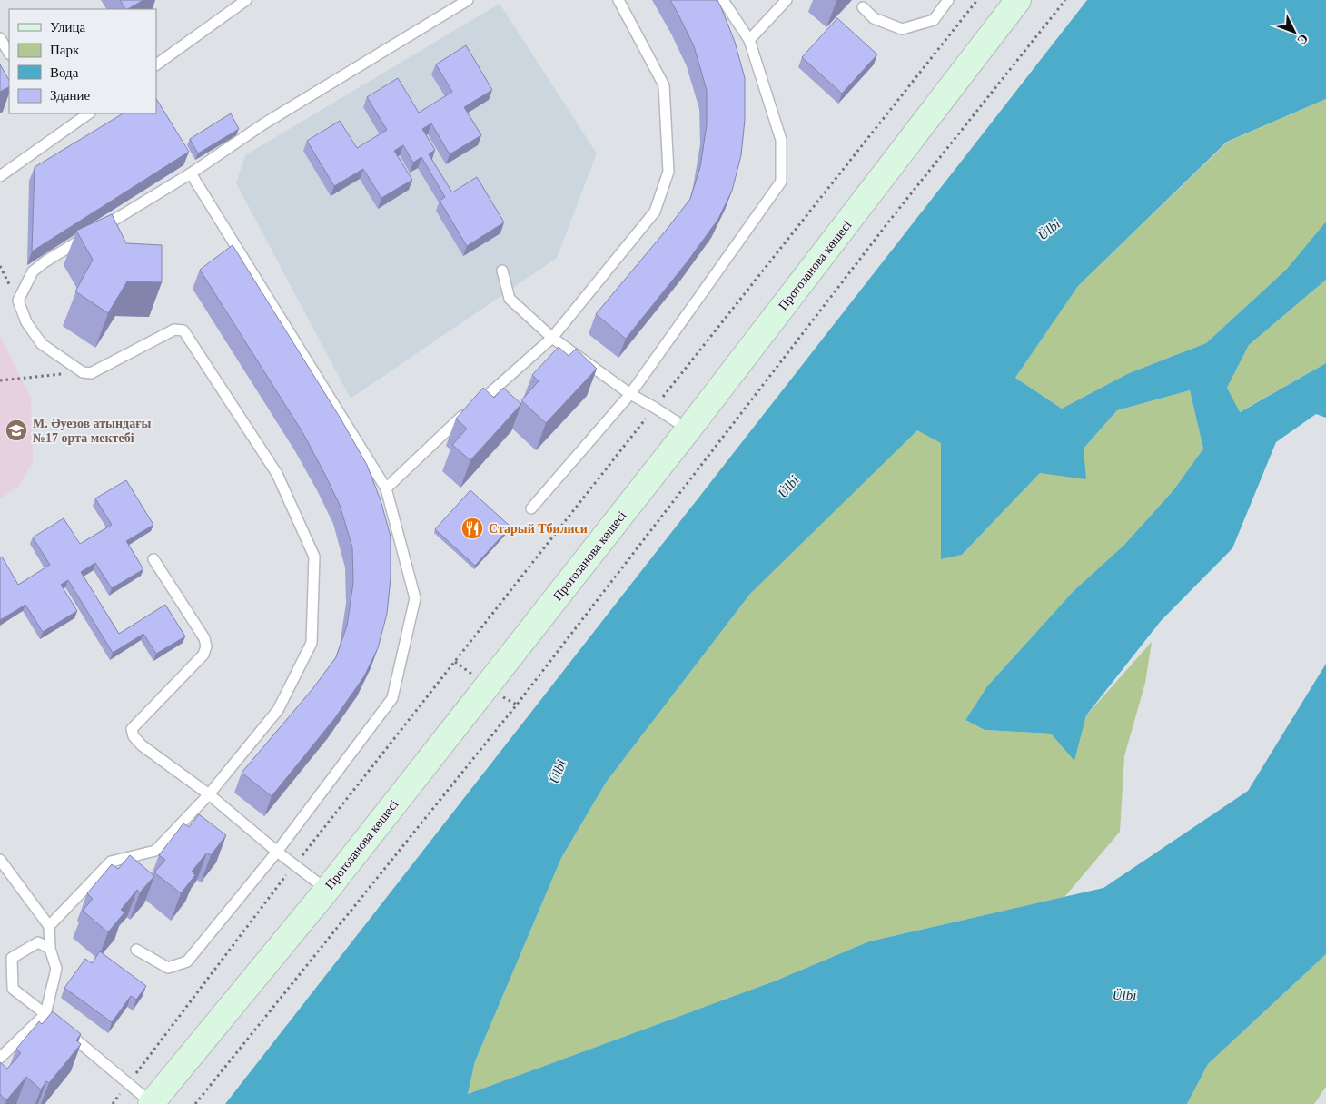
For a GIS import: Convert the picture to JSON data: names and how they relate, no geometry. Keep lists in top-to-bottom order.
{
  "streets": {
    "street": ["Протозанова көшесі"]
  },
  "water": ["Ülbi"],
  "places": {
    "school or university": ["М. Әуезов атындағы №17 орта мектебі"],
    "restaurant": ["Старый Тбилиси"]
  },
  "legend": [
    "Улица",
    "Парк",
    "Вода",
    "Здание"
  ],
  "north": "bottom right"
}
